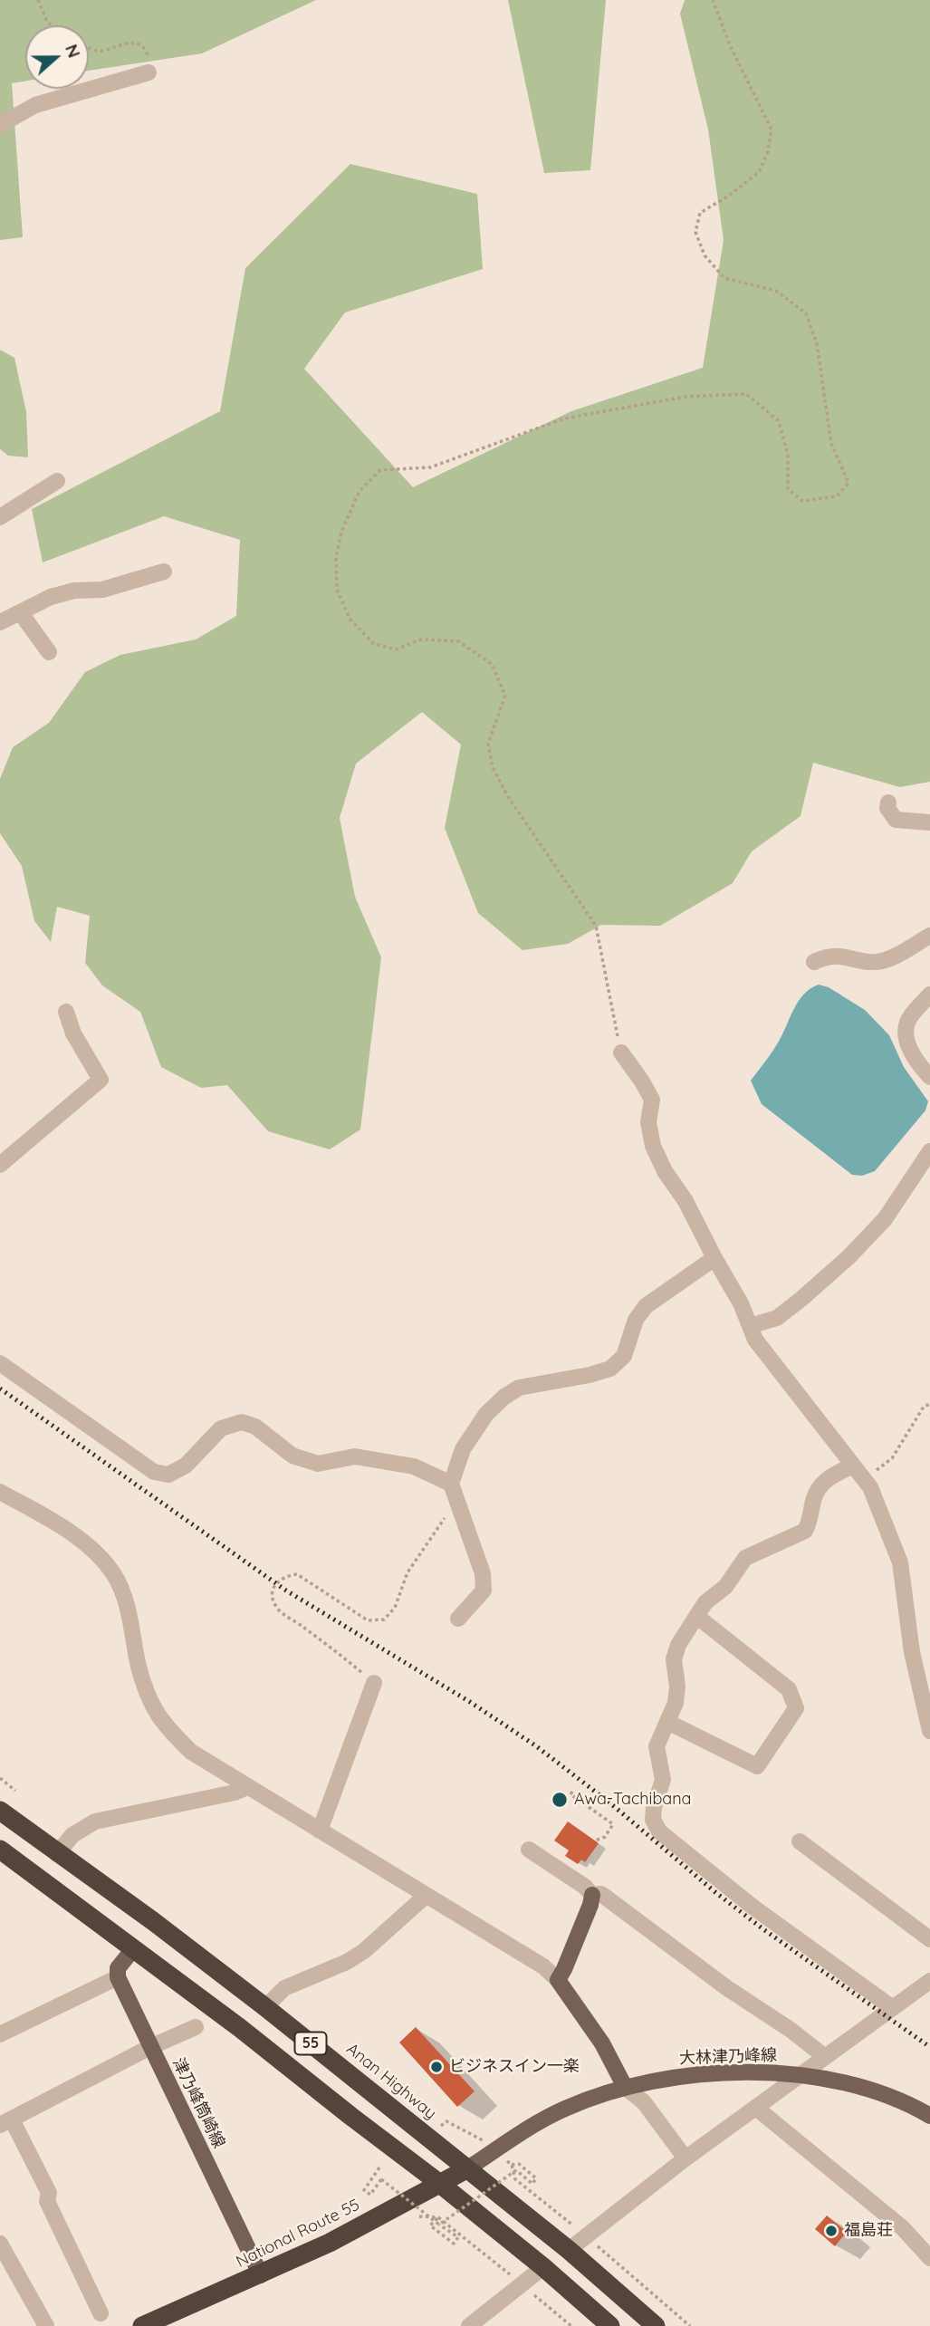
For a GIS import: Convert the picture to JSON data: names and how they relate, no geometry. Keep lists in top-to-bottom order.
{
  "streets": {
    "highway": ["55", "Anan Highway", "National Route 55"],
    "main road": ["大林津乃峰線", "津乃峰筒崎線"]
  },
  "crossings": [
    ["55", "National Route 55"],
    ["大林津乃峰線", "Anan Highway"],
    ["大林津乃峰線", "National Route 55"],
    ["Anan Highway", "National Route 55"],
    ["津乃峰筒崎線", "National Route 55"]
  ],
  "places": ["Awa-Tachibana", "ビジネスイン一楽", "福島荘"],
  "north": "right"
}
